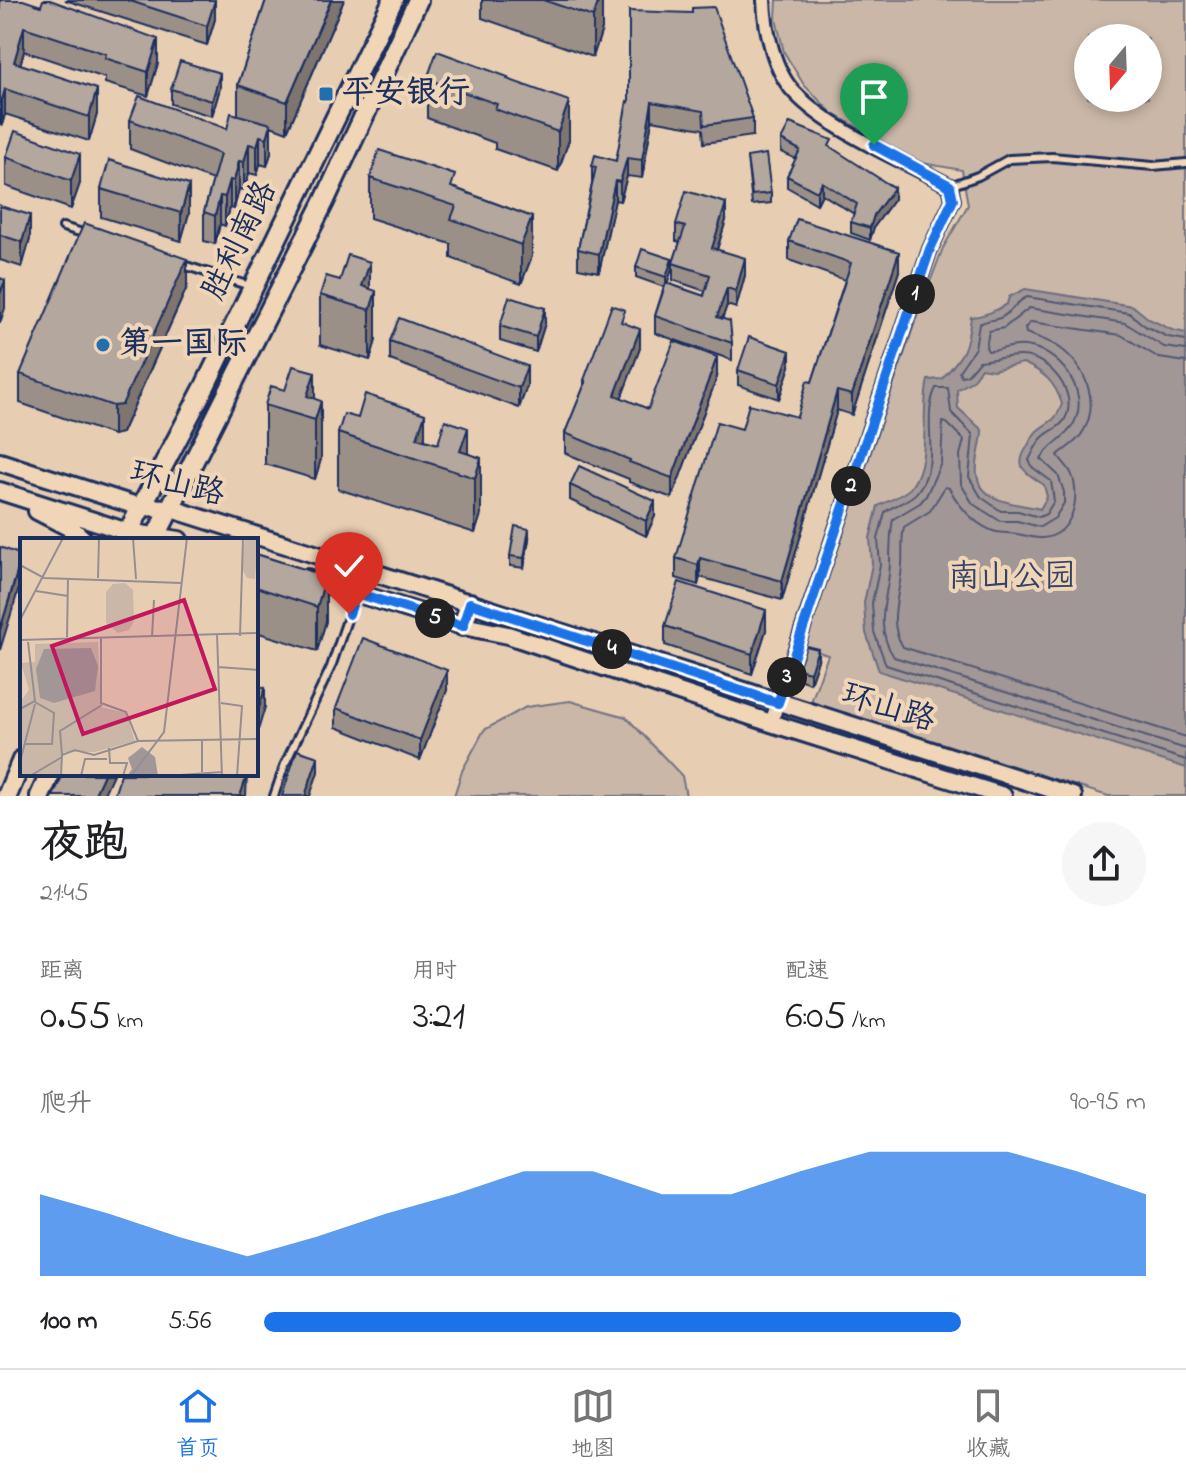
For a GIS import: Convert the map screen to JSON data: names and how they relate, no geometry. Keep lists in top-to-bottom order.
{
  "streets": {
    "main road": ["胜利南路", "环山路"]
  },
  "crossings": [
    ["胜利南路", "环山路"]
  ],
  "parks": ["南山公园"],
  "places": {
    "transit": ["平安银行"],
    "other": ["第一国际"]
  },
  "north": "bottom",
  "page": {
    "pins": [
      "1",
      "2",
      "5",
      "4",
      "3"
    ],
    "heading": ["夜跑", "21:45"],
    "stats": [
      ["距离", "0.55 km"],
      ["用时", "3:21"],
      ["配速", "6:05 /km"]
    ],
    "chart": ["爬升", "90–95 m"],
    "list": [
      {
        "name": "100 m",
        "note": "5:56"
      }
    ],
    "tabs": ["首页", "地图", "收藏"]
  }
}
